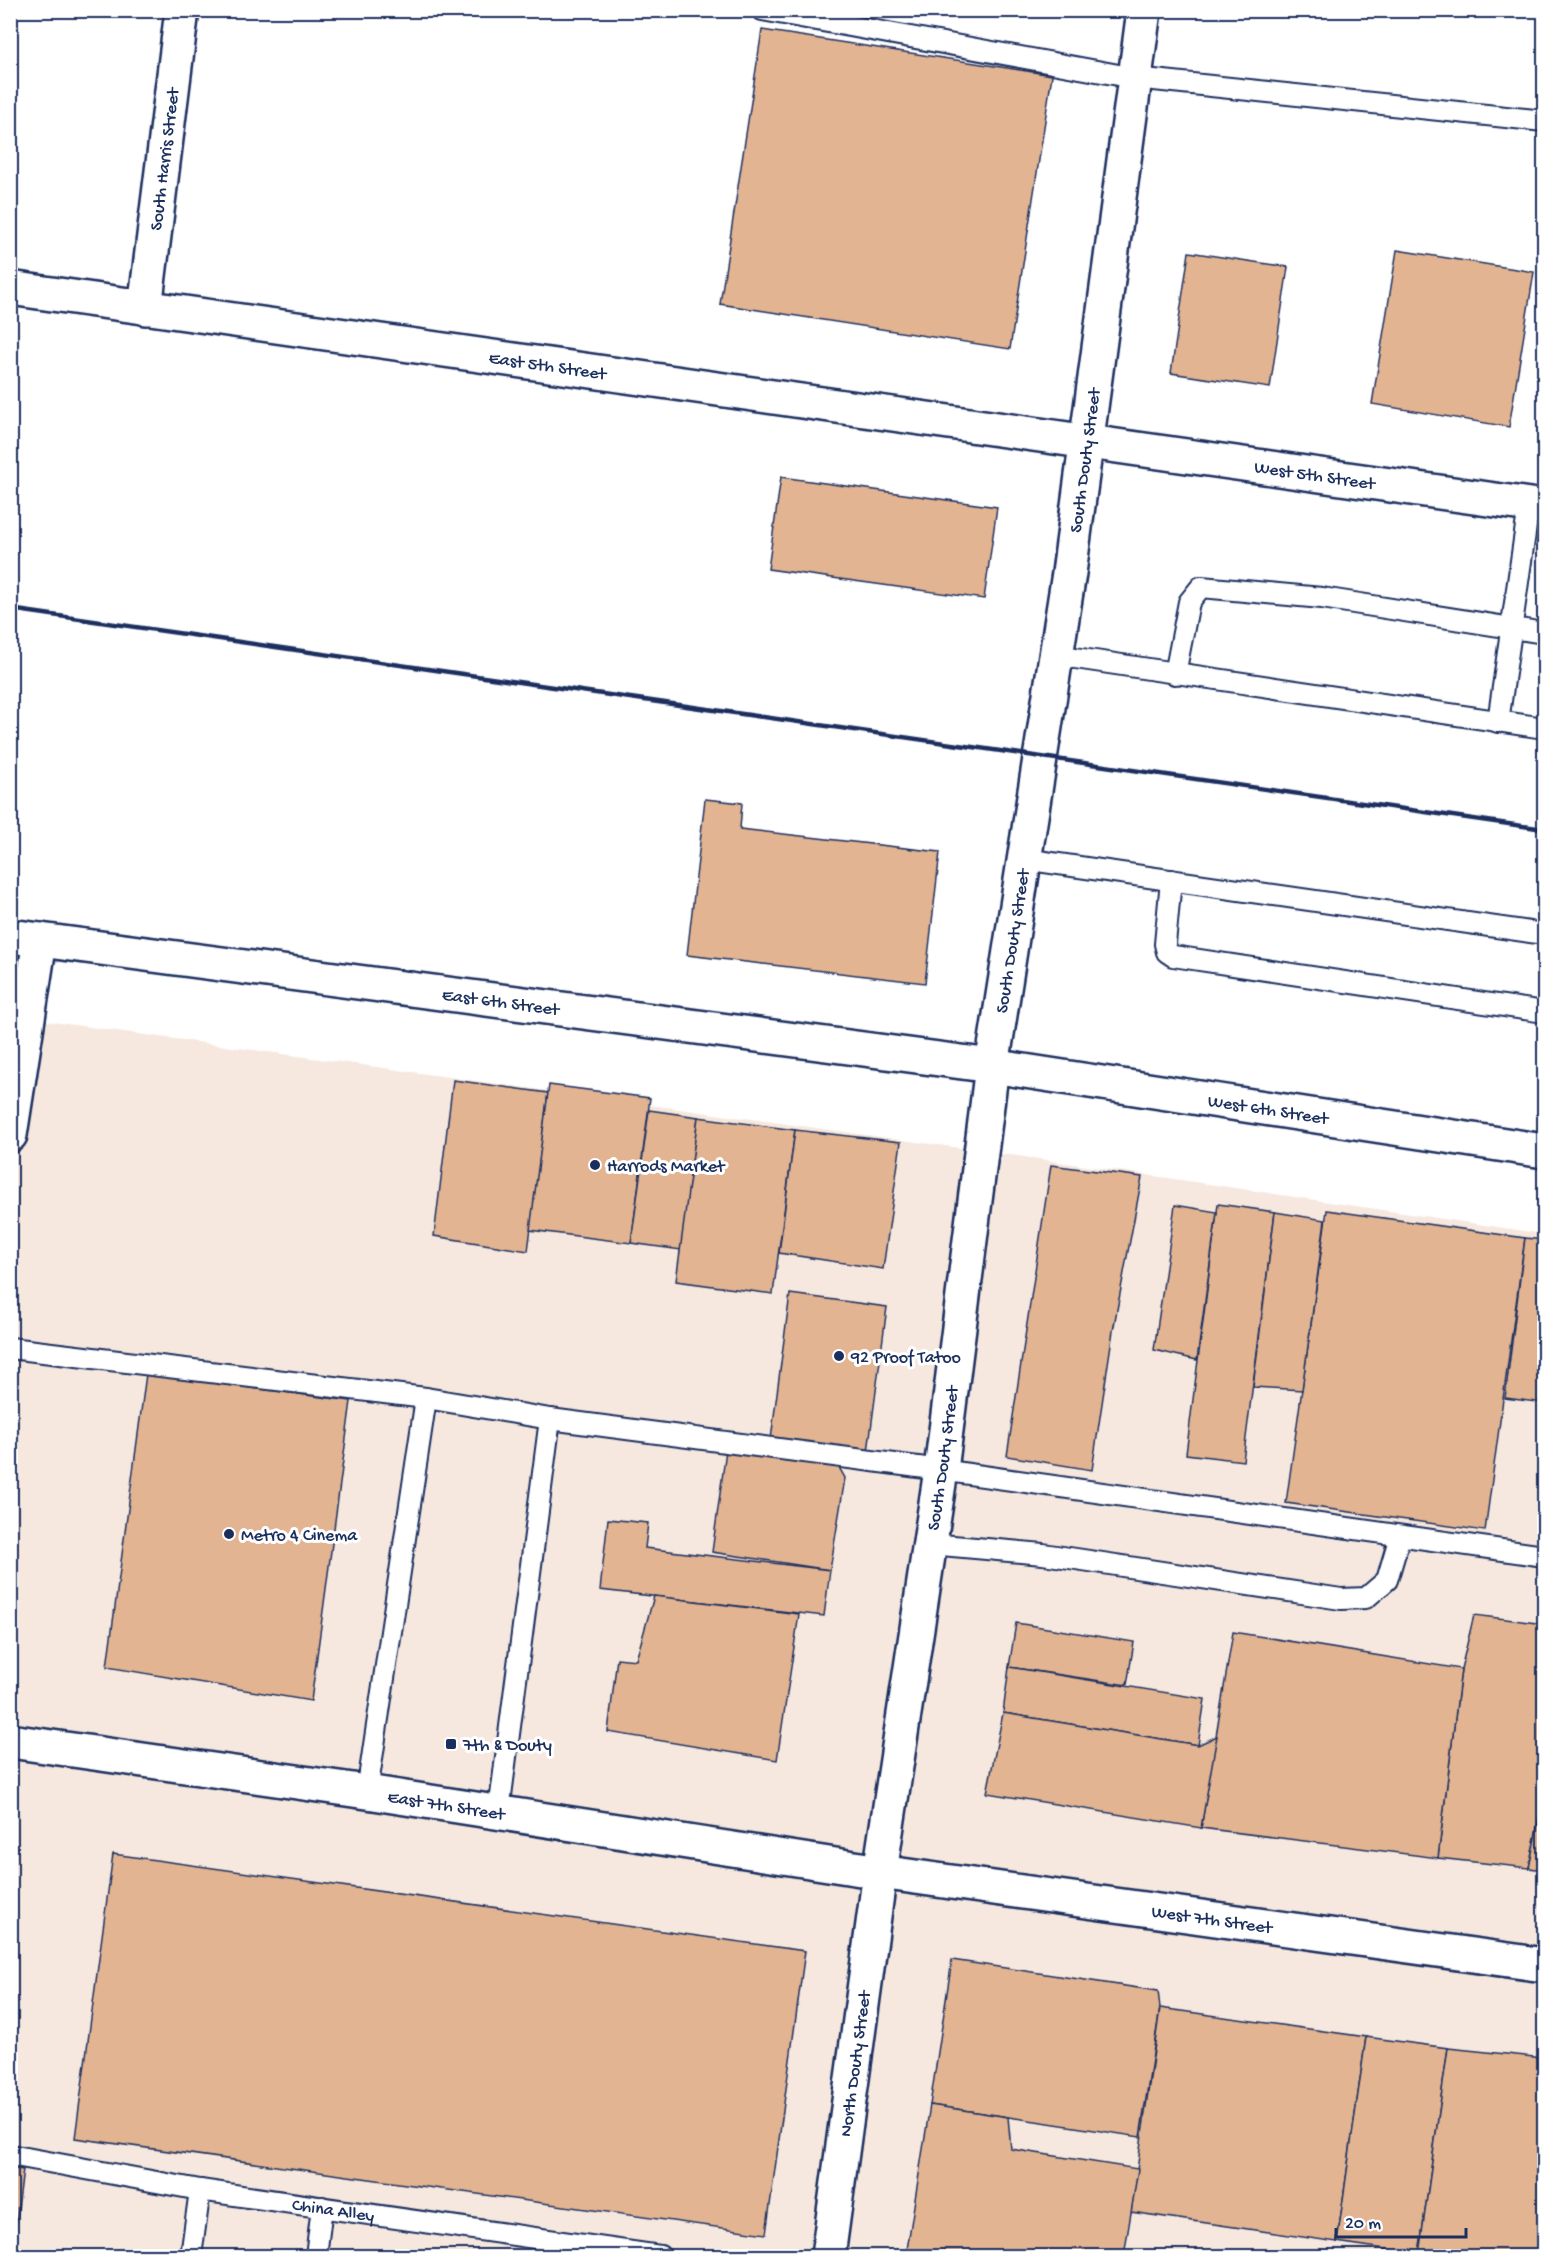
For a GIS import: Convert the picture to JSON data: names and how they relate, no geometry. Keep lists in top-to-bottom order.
{
  "streets": {
    "street": [
      "South Harris Street",
      "East 5th Street",
      "South Douty Street",
      "West 5th Street",
      "East 6th Street",
      "West 6th Street",
      "East 7th Street",
      "West 7th Street",
      "North Douty Street"
    ],
    "lane": ["China Alley"]
  },
  "crossings": [
    ["South Harris Street", "East 5th Street"],
    ["East 5th Street", "South Douty Street"],
    ["East 5th Street", "West 5th Street"],
    ["South Douty Street", "West 5th Street"],
    ["South Douty Street", "East 6th Street"],
    ["South Douty Street", "West 6th Street"],
    ["South Douty Street", "East 7th Street"],
    ["South Douty Street", "West 7th Street"],
    ["South Douty Street", "North Douty Street"],
    ["East 6th Street", "West 6th Street"],
    ["East 7th Street", "West 7th Street"],
    ["East 7th Street", "North Douty Street"],
    ["West 7th Street", "North Douty Street"]
  ],
  "places": {
    "other": ["Harrods Market", "92 Proof Tatoo", "Metro 4 Cinema"],
    "transit": ["7th & Douty"]
  },
  "scale_bar": "20 m"
}
